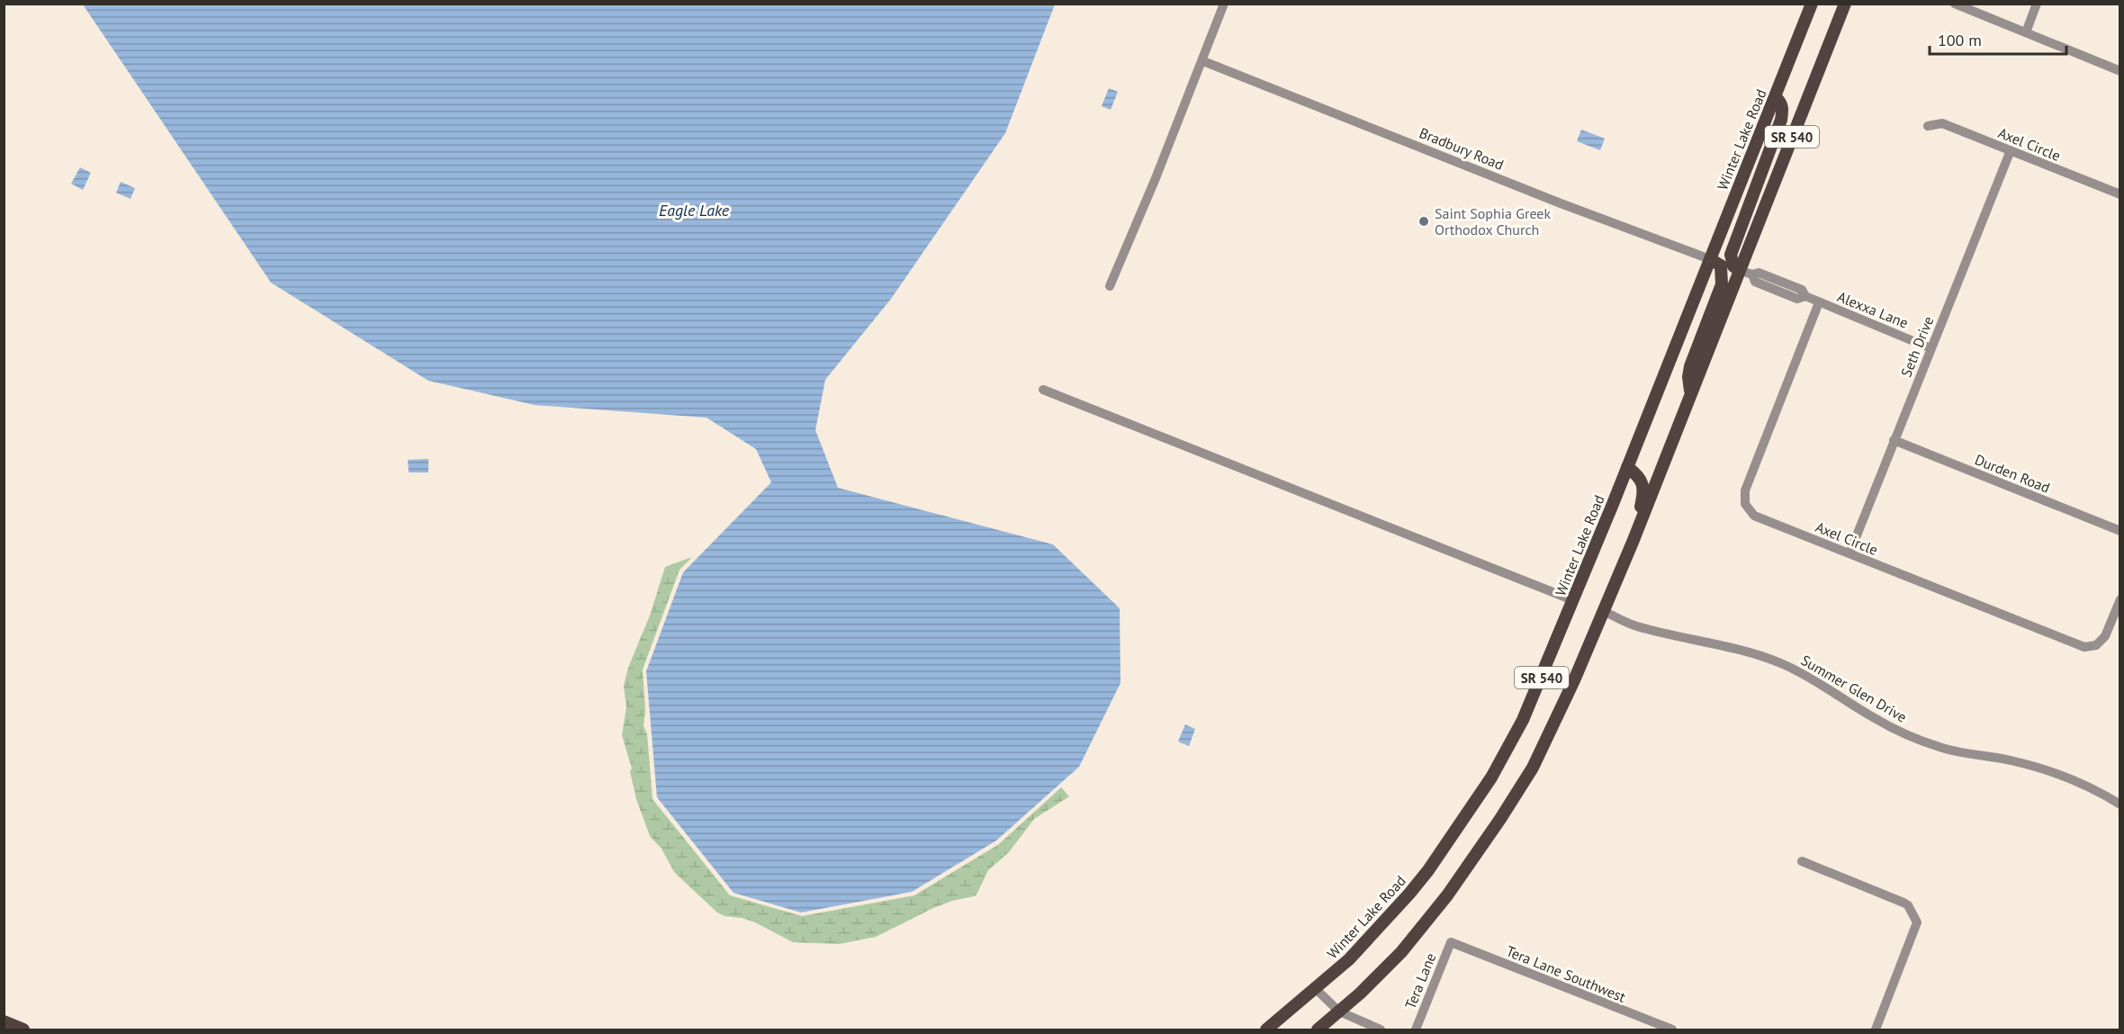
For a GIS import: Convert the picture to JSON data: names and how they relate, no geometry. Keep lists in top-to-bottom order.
{
  "streets": {
    "main road": ["SR 540", "Winter Lake Road"],
    "street": [
      "Axel Circle",
      "Bradbury Road",
      "Alexxa Lane",
      "Seth Drive",
      "Durden Road",
      "Summer Glen Drive",
      "Tera Lane Southwest",
      "Tera Lane"
    ]
  },
  "crossings": [
    ["SR 540", "Alexxa Lane"],
    ["SR 540", "Summer Glen Drive"],
    ["Winter Lake Road", "Bradbury Road"],
    ["Axel Circle", "Alexxa Lane"],
    ["Axel Circle", "Seth Drive"],
    ["Alexxa Lane", "Seth Drive"],
    ["Seth Drive", "Durden Road"],
    ["Tera Lane Southwest", "Tera Lane"]
  ],
  "water": ["Eagle Lake"],
  "places": ["Saint Sophia Greek Orthodox Church"],
  "scale_bar": "100 m"
}
